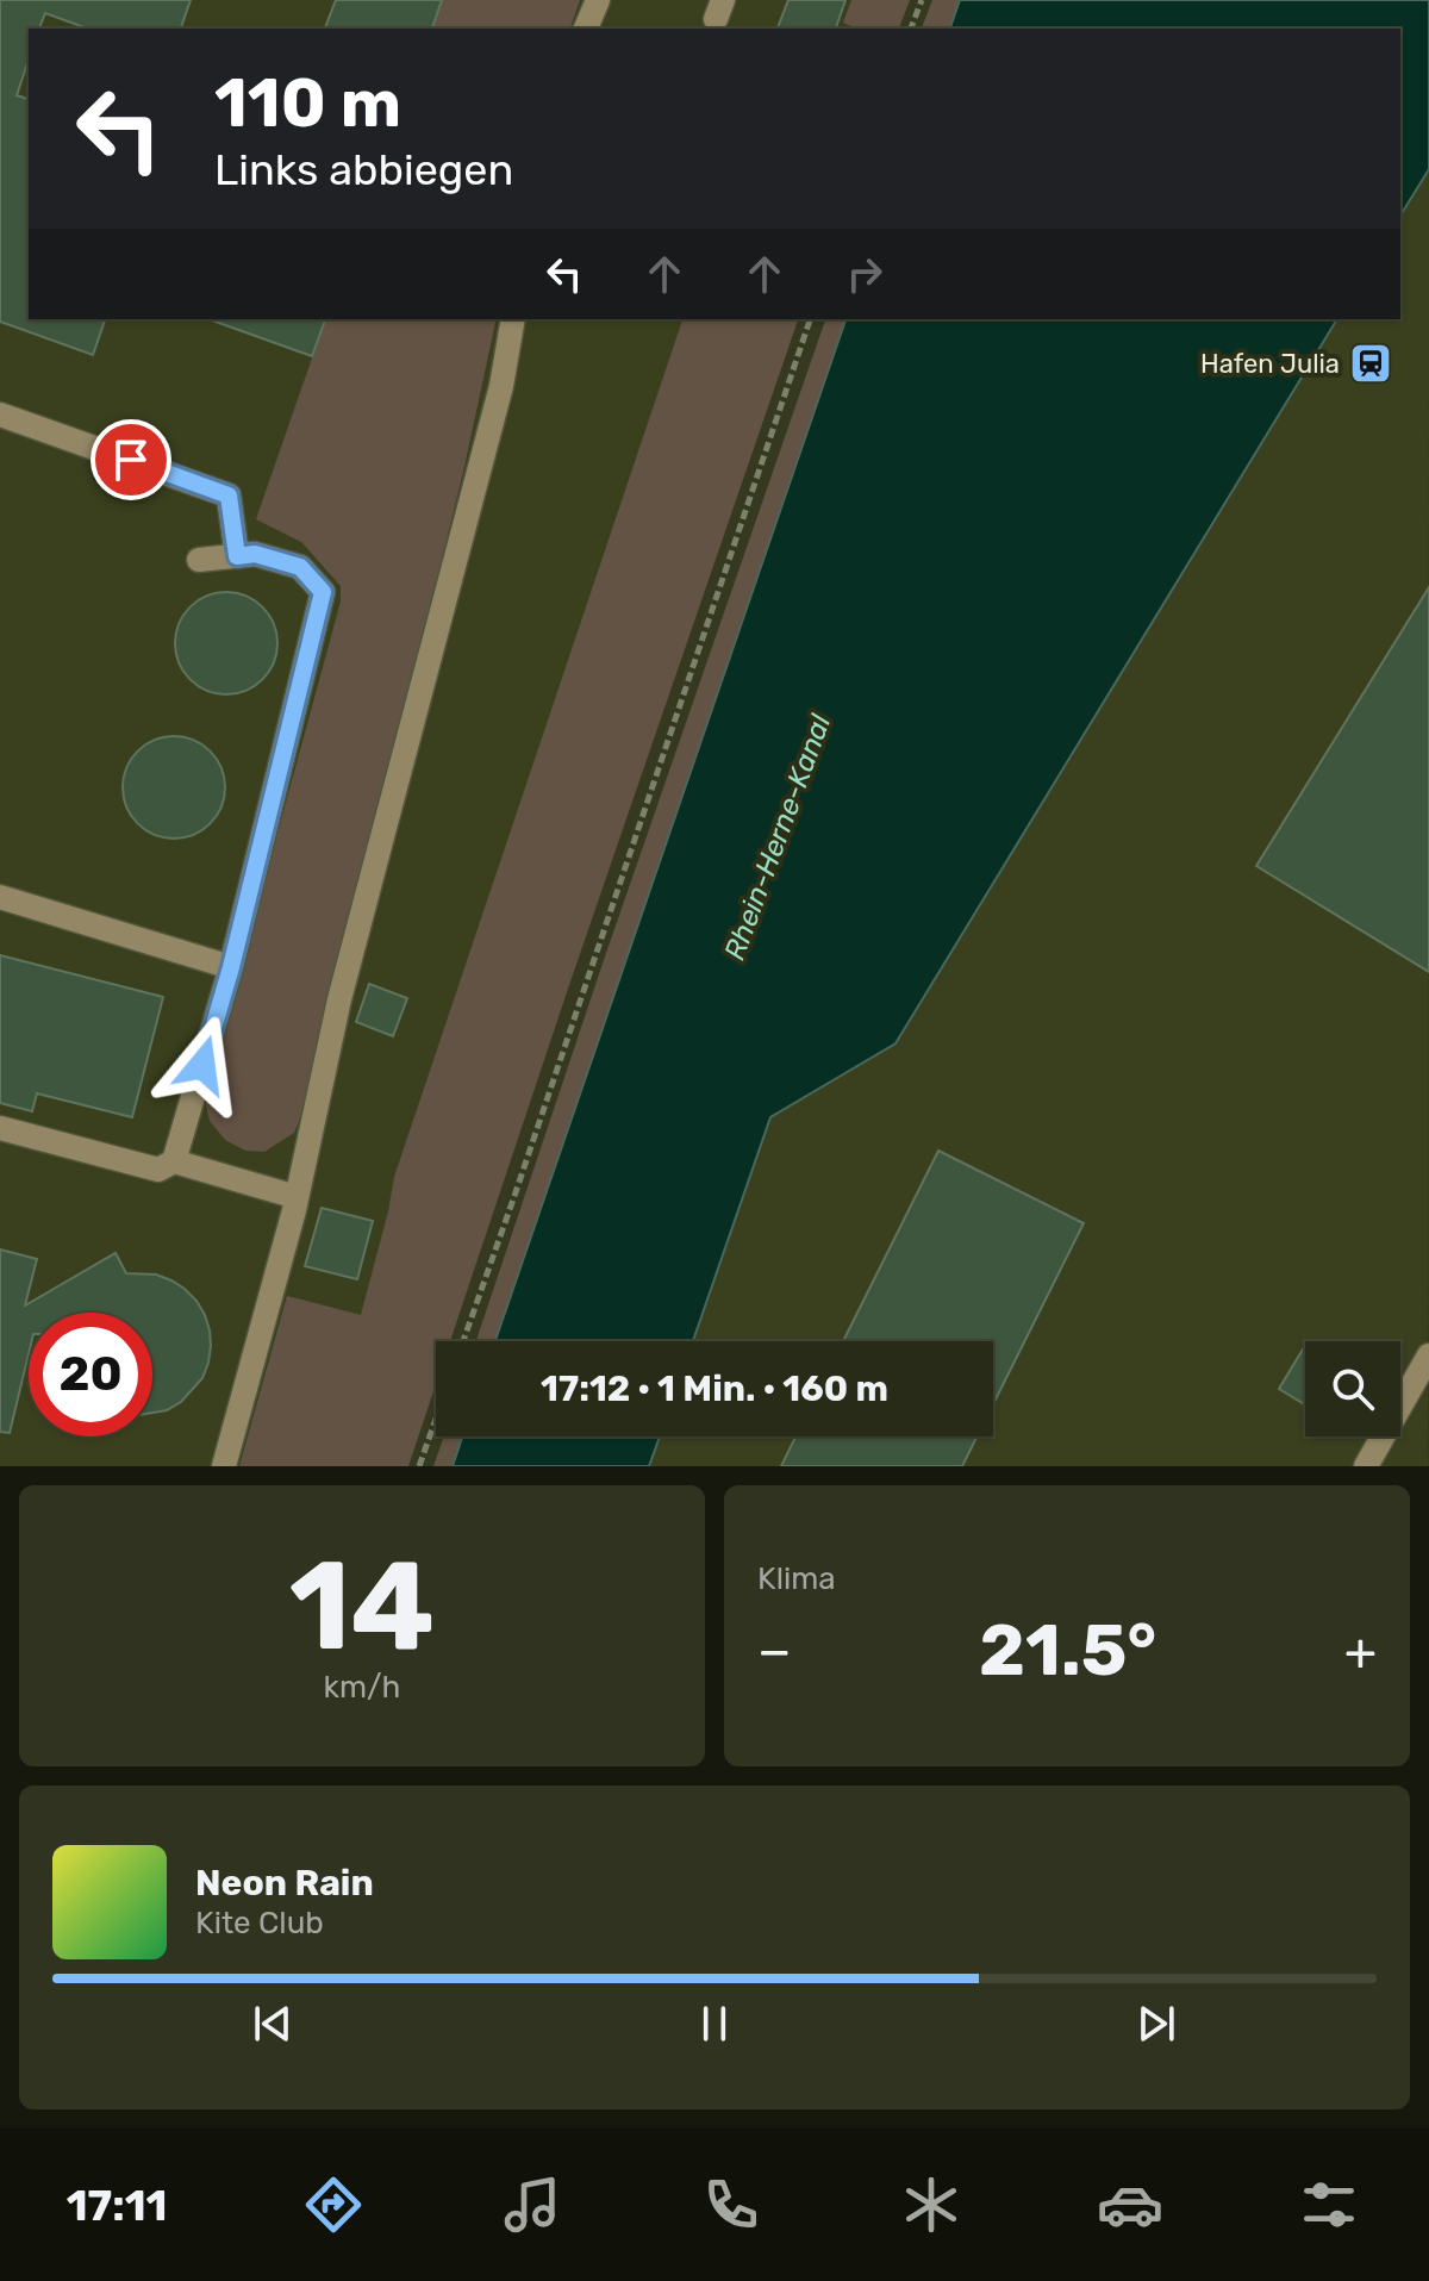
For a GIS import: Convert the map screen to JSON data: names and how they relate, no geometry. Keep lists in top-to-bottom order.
{
  "water": ["Rhein-Herne-Kanal"],
  "places": {
    "station": ["Hafen Julia"]
  },
  "page": {
    "turn": ["110 m", "Links abbiegen"],
    "limit": "20",
    "trip": "17:12 · 1 Min. · 160 m",
    "tile": [
      ["14", "km/h"],
      "Klima"
    ],
    "heat": ["−", "21.5°", "+"],
    "song": ["Neon Rain", "Kite Club"],
    "tabs": "17:11"
  }
}
